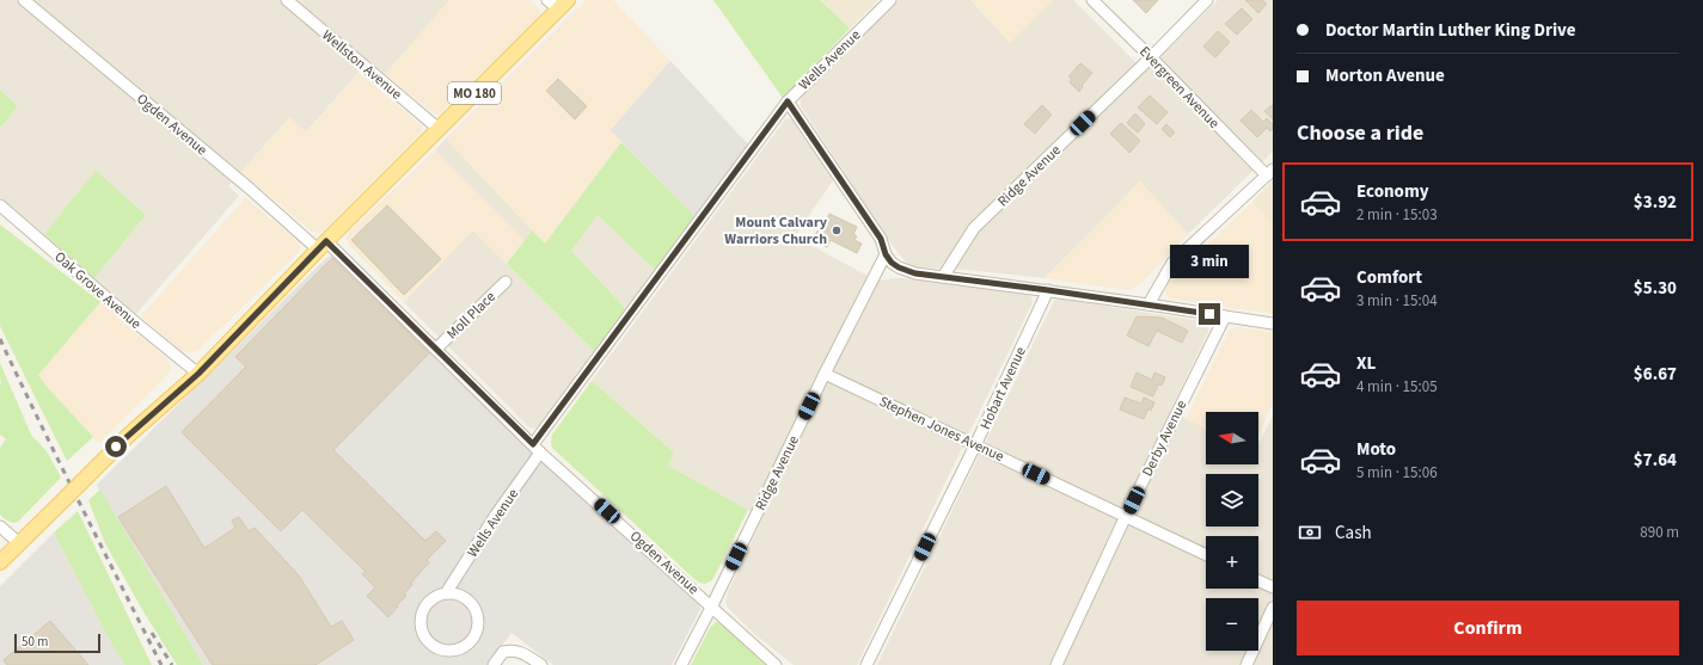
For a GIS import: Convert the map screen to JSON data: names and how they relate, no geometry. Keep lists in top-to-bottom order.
{
  "streets": {
    "main road": ["MO 180"],
    "street": [
      "Wells Avenue",
      "Wellston Avenue",
      "Evergreen Avenue",
      "Ogden Avenue",
      "Ridge Avenue",
      "Oak Grove Avenue",
      "Moll Place",
      "Hobart Avenue",
      "Stephen Jones Avenue",
      "Derby Avenue"
    ]
  },
  "crossings": [
    ["Wells Avenue", "Ogden Avenue"],
    ["Wellston Avenue", "MO 180"],
    ["Evergreen Avenue", "Ridge Avenue"],
    ["MO 180", "Ogden Avenue"],
    ["MO 180", "Oak Grove Avenue"],
    ["Ogden Avenue", "Ridge Avenue"],
    ["Ogden Avenue", "Moll Place"],
    ["Ridge Avenue", "Stephen Jones Avenue"],
    ["Hobart Avenue", "Stephen Jones Avenue"],
    ["Stephen Jones Avenue", "Derby Avenue"]
  ],
  "places": ["Mount Calvary Warriors Church"],
  "scale_bar": "50 m",
  "north": "left",
  "page": {
    "banner": ["Doctor Martin Luther King Drive", "Morton Avenue"],
    "heading": "Choose a ride",
    "list": [
      {
        "name": "Economy",
        "note": "2 min · 15:03",
        "value": "$3.92"
      },
      {
        "name": "Comfort",
        "note": "3 min · 15:04",
        "value": "$5.30"
      },
      {
        "name": "XL",
        "note": "4 min · 15:05",
        "value": "$6.67"
      },
      {
        "name": "Moto",
        "note": "5 min · 15:06",
        "value": "$7.64"
      }
    ],
    "bubble": "3 min",
    "map_buttons": ["+", "−"],
    "pay": ["Cash", "890 m"],
    "buttons": "Confirm",
    "scale": "50 m"
  }
}
